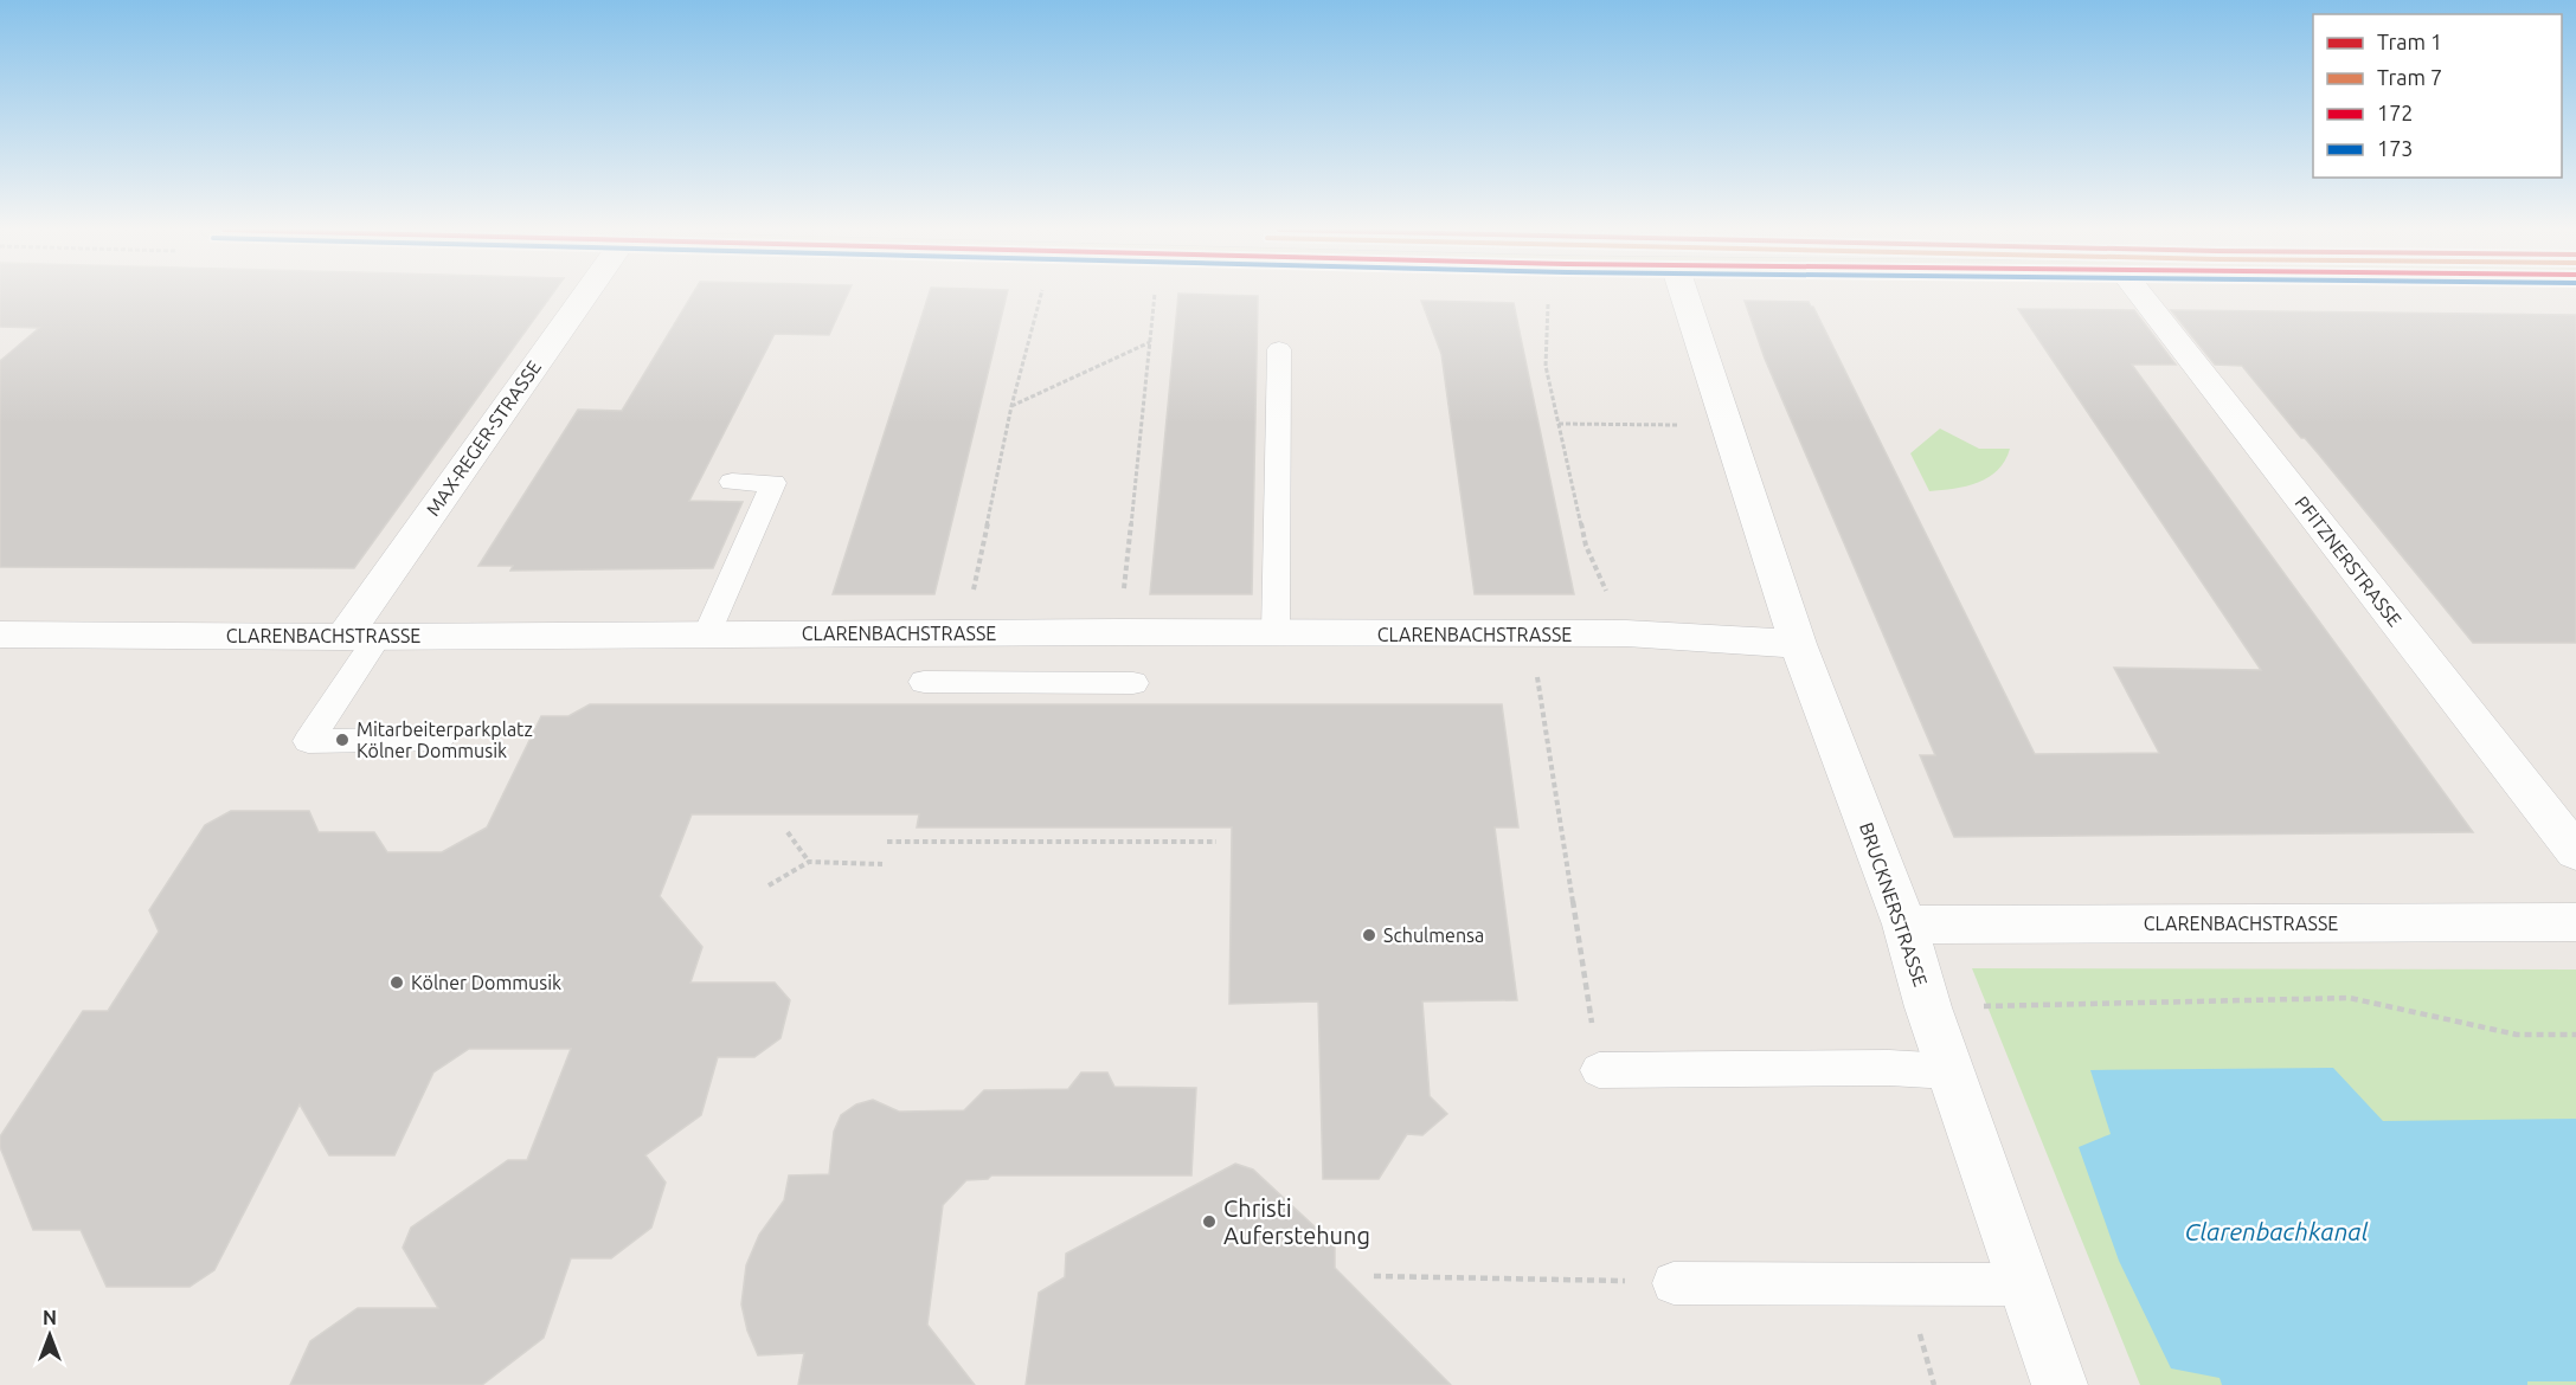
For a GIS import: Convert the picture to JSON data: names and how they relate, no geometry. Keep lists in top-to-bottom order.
{
  "streets": {
    "street": [
      "MAX-REGER-STRASSE",
      "PFITZNERSTRASSE",
      "CLARENBACHSTRASSE",
      "BRUCKNERSTRASSE"
    ]
  },
  "crossings": [
    ["MAX-REGER-STRASSE", "CLARENBACHSTRASSE"],
    ["CLARENBACHSTRASSE", "BRUCKNERSTRASSE"]
  ],
  "water": ["Clarenbachkanal"],
  "places": [
    "Mitarbeiterparkplatz Kölner Dommusik",
    "Schulmensa",
    "Kölner Dommusik",
    "Christi Auferstehung"
  ],
  "legend": [
    "Tram 1",
    "Tram 7",
    "172",
    "173"
  ],
  "north": "top"
}
